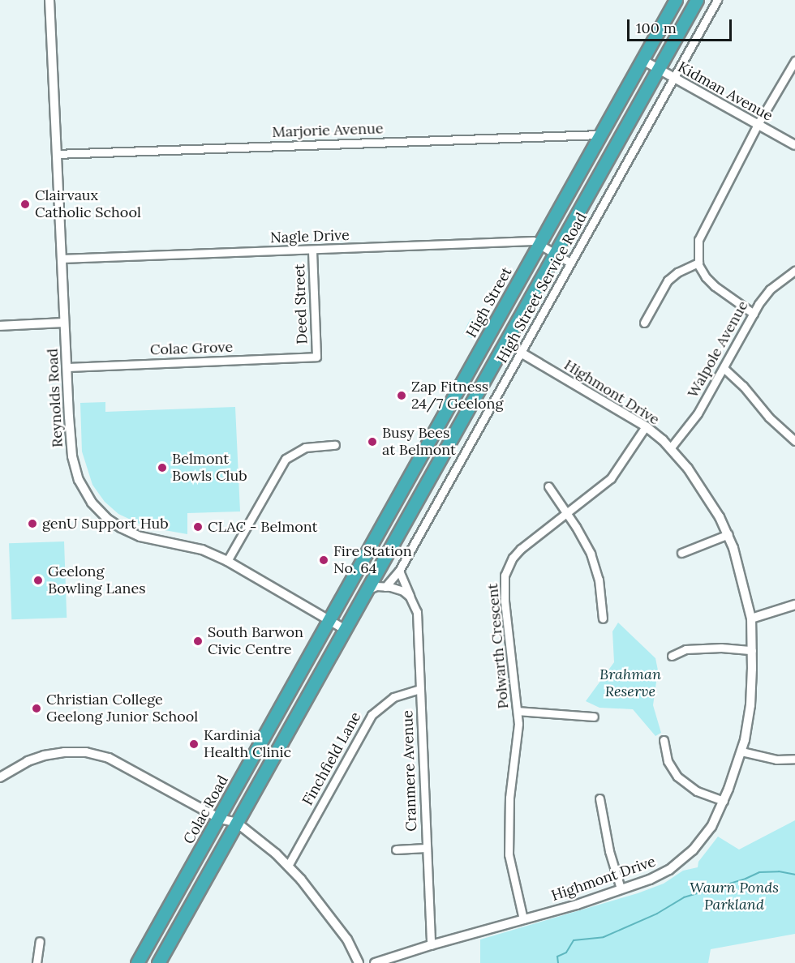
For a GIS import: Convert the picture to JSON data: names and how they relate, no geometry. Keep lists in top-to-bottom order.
{
  "streets": {
    "highway": ["High Street", "Colac Road"],
    "street": [
      "Kidman Avenue",
      "Marjorie Avenue",
      "Nagle Drive",
      "High Street Service Road",
      "Deed Street",
      "Colac Grove",
      "Walpole Avenue",
      "Highmont Drive",
      "Reynolds Road",
      "Polwarth Crescent",
      "Finchfield Lane",
      "Cranmere Avenue"
    ]
  },
  "crossings": [
    ["Kidman Avenue", "High Street Service Road"],
    ["Kidman Avenue", "High Street"],
    ["Marjorie Avenue", "High Street"],
    ["Marjorie Avenue", "Reynolds Road"],
    ["Nagle Drive", "High Street"],
    ["Nagle Drive", "Deed Street"],
    ["Nagle Drive", "Reynolds Road"],
    ["High Street Service Road", "Highmont Drive"],
    ["High Street Service Road", "Cranmere Avenue"],
    ["High Street", "Reynolds Road"],
    ["High Street", "Colac Road"],
    ["Deed Street", "Colac Grove"],
    ["Colac Grove", "Reynolds Road"],
    ["Walpole Avenue", "Highmont Drive"],
    ["Highmont Drive", "Polwarth Crescent"],
    ["Highmont Drive", "Cranmere Avenue"],
    ["Reynolds Road", "Colac Road"],
    ["Finchfield Lane", "Cranmere Avenue"]
  ],
  "parks": ["Brahman Reserve", "Waurn Ponds Parkland"],
  "places": [
    "Clairvaux Catholic School",
    "Zap Fitness 24/7 Geelong",
    "Busy Bees at Belmont",
    "Belmont Bowls Club",
    "genU Support Hub",
    "CLAC - Belmont",
    "Fire Station No. 64",
    "Geelong Bowling Lanes",
    "South Barwon Civic Centre",
    "Christian College Geelong Junior School",
    "Kardinia Health Clinic"
  ],
  "scale_bar": "100 m"
}
